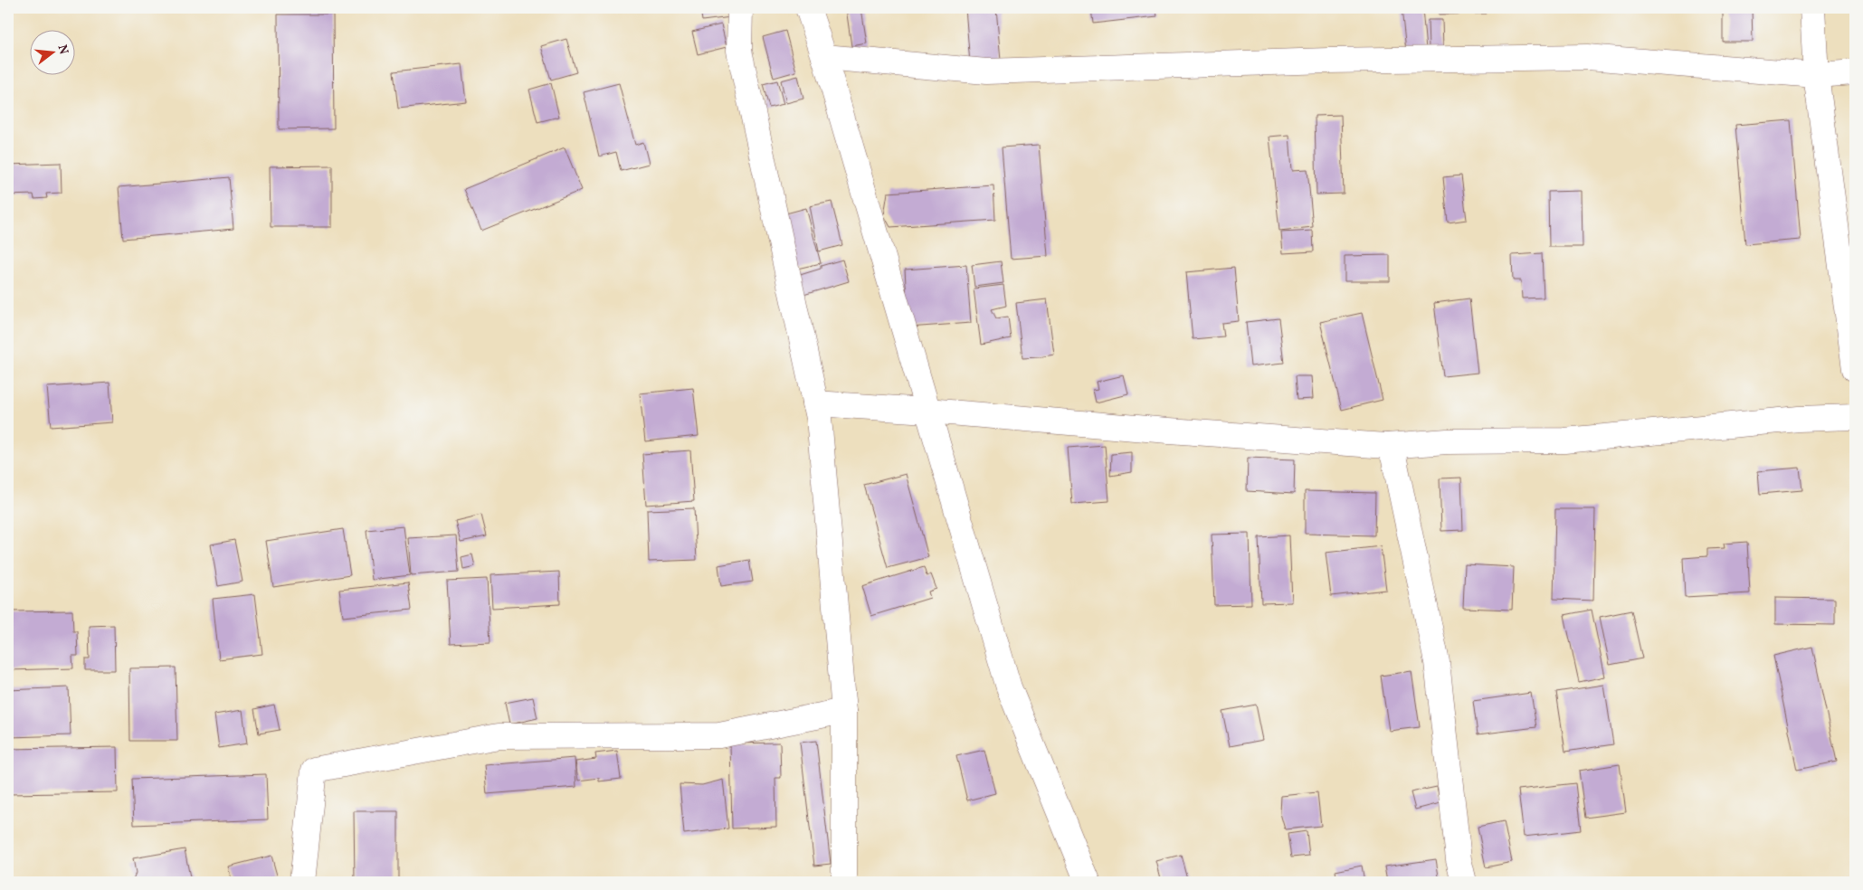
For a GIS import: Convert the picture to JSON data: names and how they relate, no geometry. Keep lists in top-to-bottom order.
{
  "north": "right"
}
